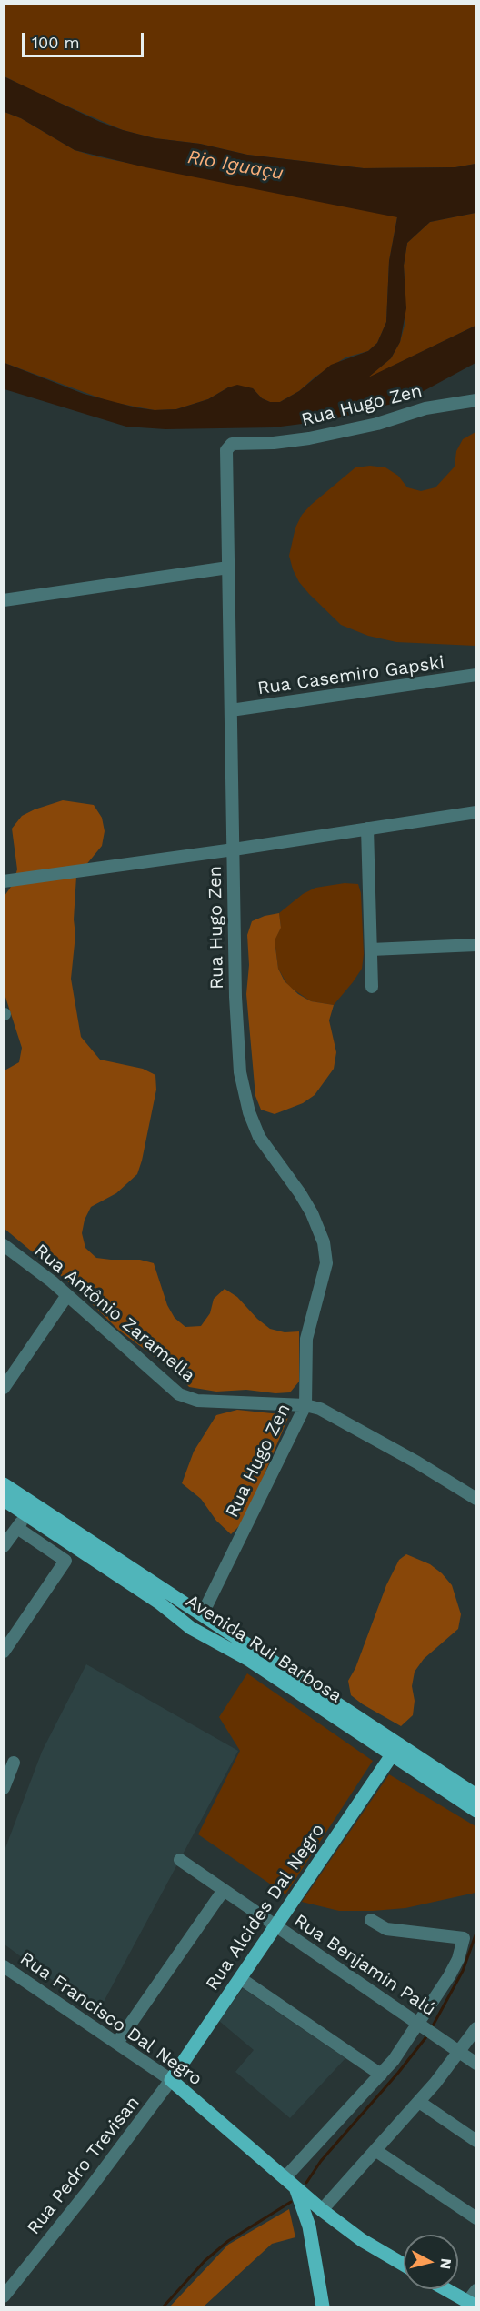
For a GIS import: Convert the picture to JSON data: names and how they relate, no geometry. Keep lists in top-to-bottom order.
{
  "streets": {
    "main road": ["Avenida Rui Barbosa", "Rua Alcides Dal Negro", "Rua Francisco Dal Negro"],
    "street": [
      "Rua Hugo Zen",
      "Rua Casemiro Gapski",
      "Rua Antônio Zaramella",
      "Rua Benjamin Palú",
      "Rua Pedro Trevisan"
    ]
  },
  "crossings": [
    ["Rua Hugo Zen", "Rua Casemiro Gapski"],
    ["Rua Hugo Zen", "Rua Antônio Zaramella"],
    ["Rua Hugo Zen", "Avenida Rui Barbosa"],
    ["Avenida Rui Barbosa", "Rua Alcides Dal Negro"],
    ["Rua Alcides Dal Negro", "Rua Benjamin Palú"],
    ["Rua Alcides Dal Negro", "Rua Francisco Dal Negro"],
    ["Rua Alcides Dal Negro", "Rua Pedro Trevisan"],
    ["Rua Francisco Dal Negro", "Rua Pedro Trevisan"]
  ],
  "water": ["Rio Iguaçu"],
  "scale_bar": "100 m",
  "north": "right"
}
